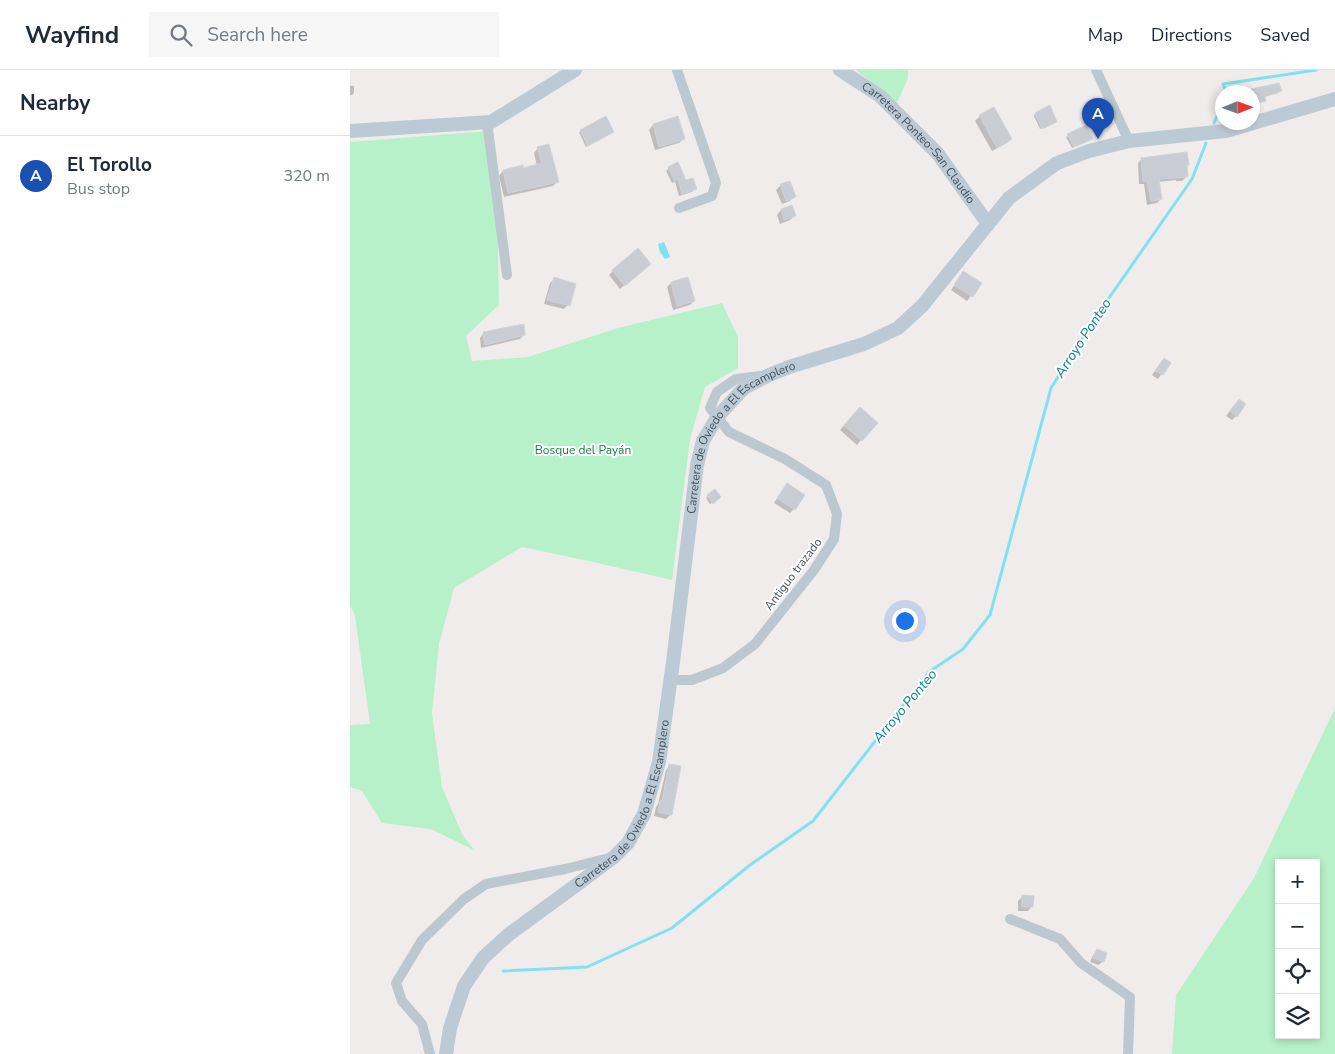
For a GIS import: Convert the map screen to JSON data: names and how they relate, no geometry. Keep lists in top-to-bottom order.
{
  "streets": {
    "street": ["Carretera Ponteo-San Claudio", "Carretera de Oviedo a El Escamplero", "Antiguo trazado"]
  },
  "crossings": [
    ["Carretera Ponteo-San Claudio", "Carretera de Oviedo a El Escamplero"],
    ["Carretera de Oviedo a El Escamplero", "Antiguo trazado"]
  ],
  "water": ["Arroyo Ponteo"],
  "parks": ["Bosque del Payán"],
  "north": "right",
  "page": {
    "header": "Wayfind",
    "search": "Search here",
    "nav": ["Map", "Directions", "Saved"],
    "heading": "Nearby",
    "pins": "A",
    "list": [
      {
        "mark": "A",
        "name": "El Torollo",
        "note": "Bus stop",
        "value": "320 m"
      }
    ],
    "map_buttons": ["+", "−"]
  }
}
